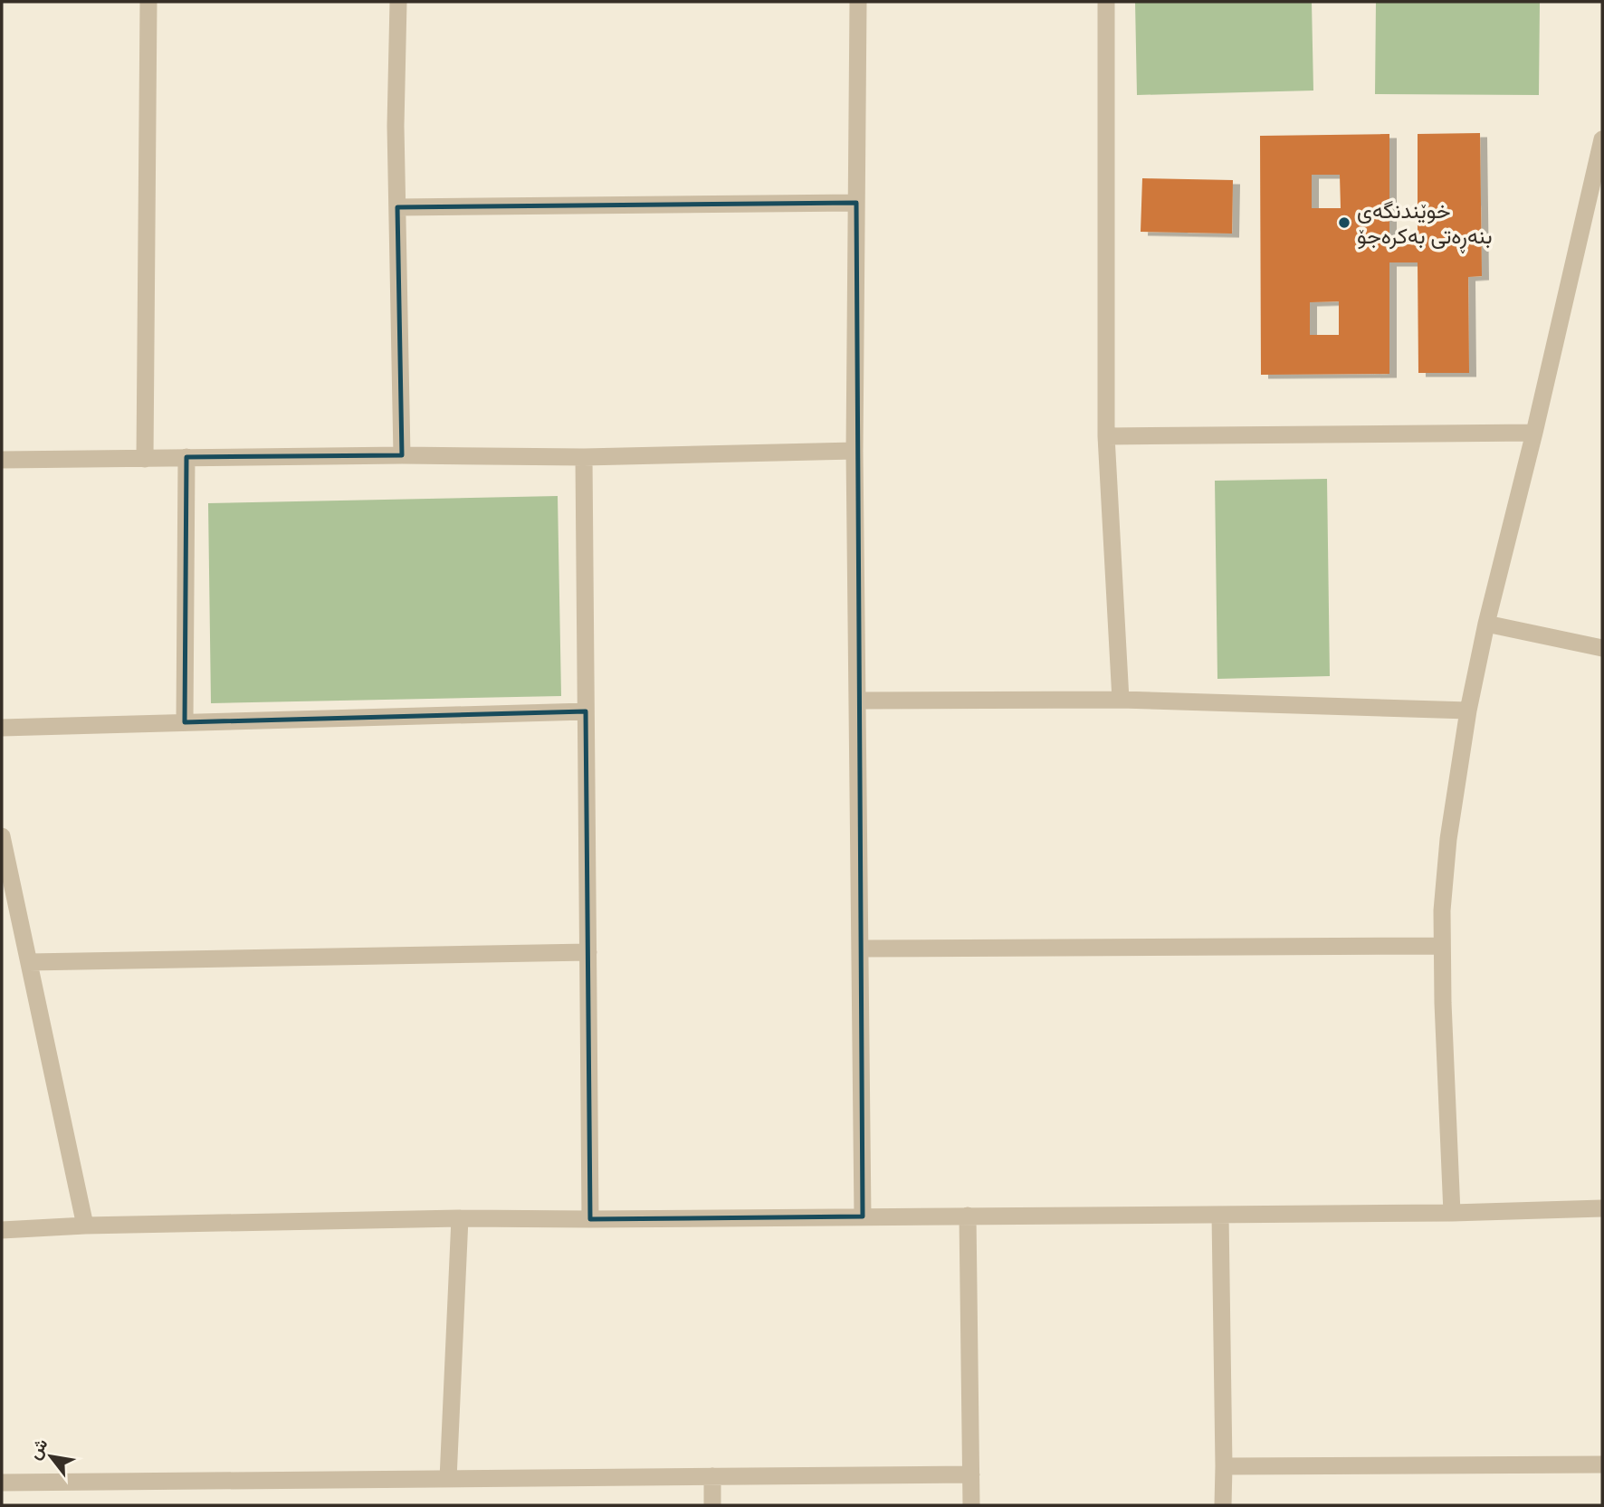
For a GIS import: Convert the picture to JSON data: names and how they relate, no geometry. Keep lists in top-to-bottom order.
{
  "places": ["خوێندنگەی بنەڕەتی بەکرەجۆ"],
  "north": "top left"
}
